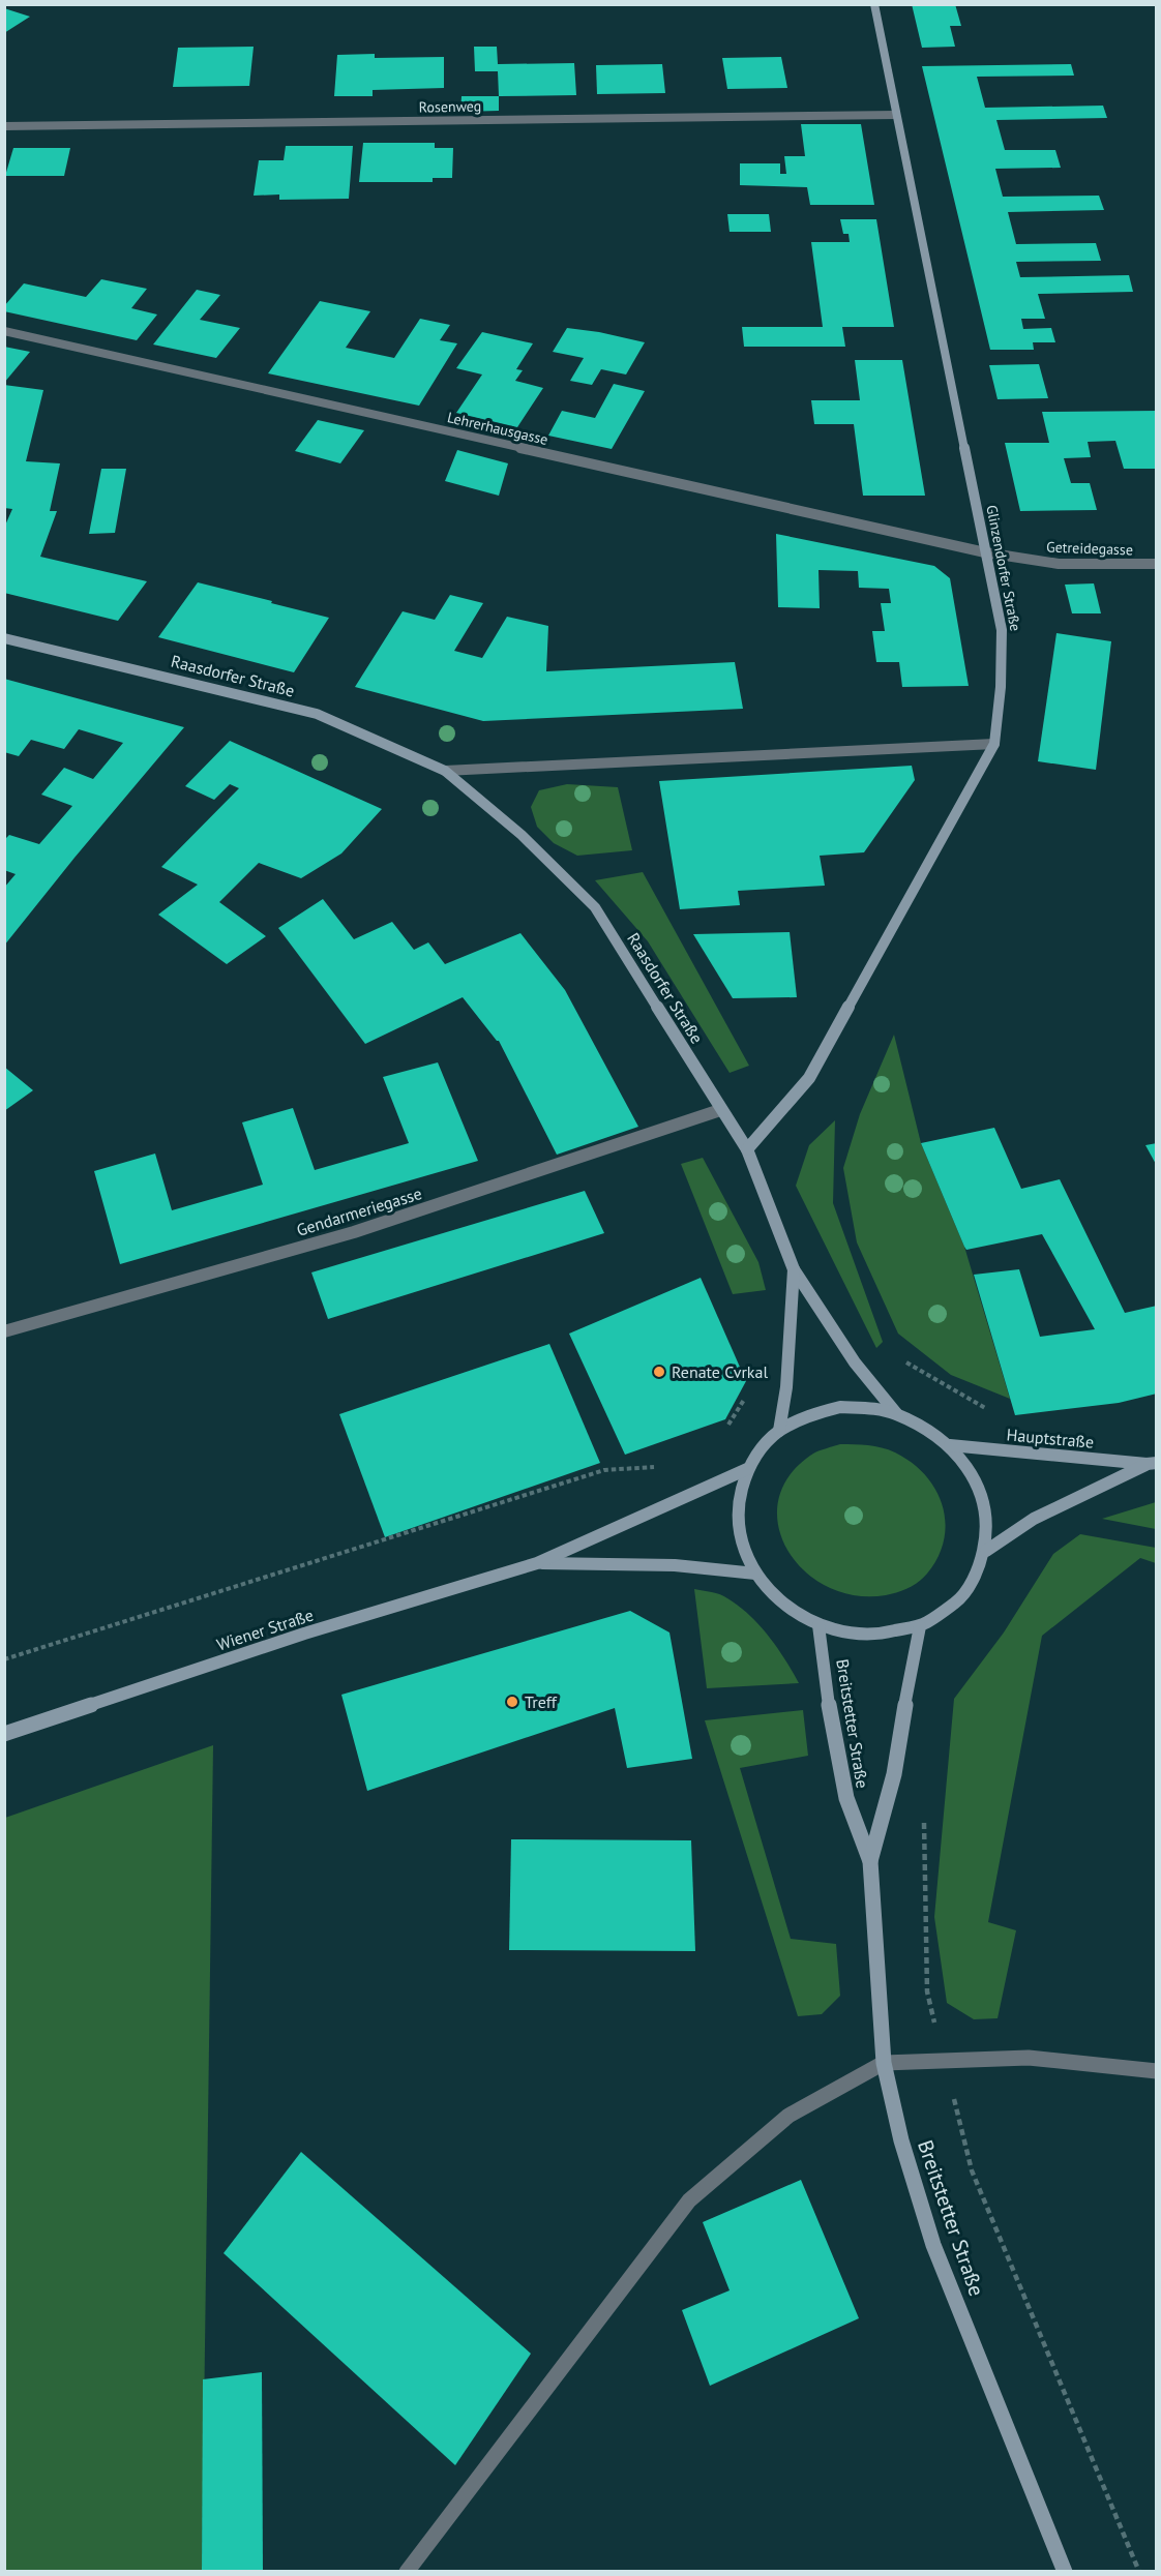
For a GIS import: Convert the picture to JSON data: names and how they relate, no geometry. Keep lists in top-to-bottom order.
{
  "streets": {
    "main road": [
      "Glinzendorfer Straße",
      "Raasdorfer Straße",
      "Hauptstraße",
      "Wiener Straße",
      "Breitstetter Straße"
    ],
    "street": [
      "Rosenweg",
      "Lehrerhausgasse",
      "Getreidegasse",
      "Gendarmeriegasse"
    ]
  },
  "crossings": [
    ["Rosenweg", "Glinzendorfer Straße"],
    ["Lehrerhausgasse", "Getreidegasse"],
    ["Lehrerhausgasse", "Glinzendorfer Straße"],
    ["Getreidegasse", "Glinzendorfer Straße"],
    ["Glinzendorfer Straße", "Raasdorfer Straße"],
    ["Raasdorfer Straße", "Gendarmeriegasse"]
  ],
  "places": ["Renate Cvrkal", "Treff"]
}
